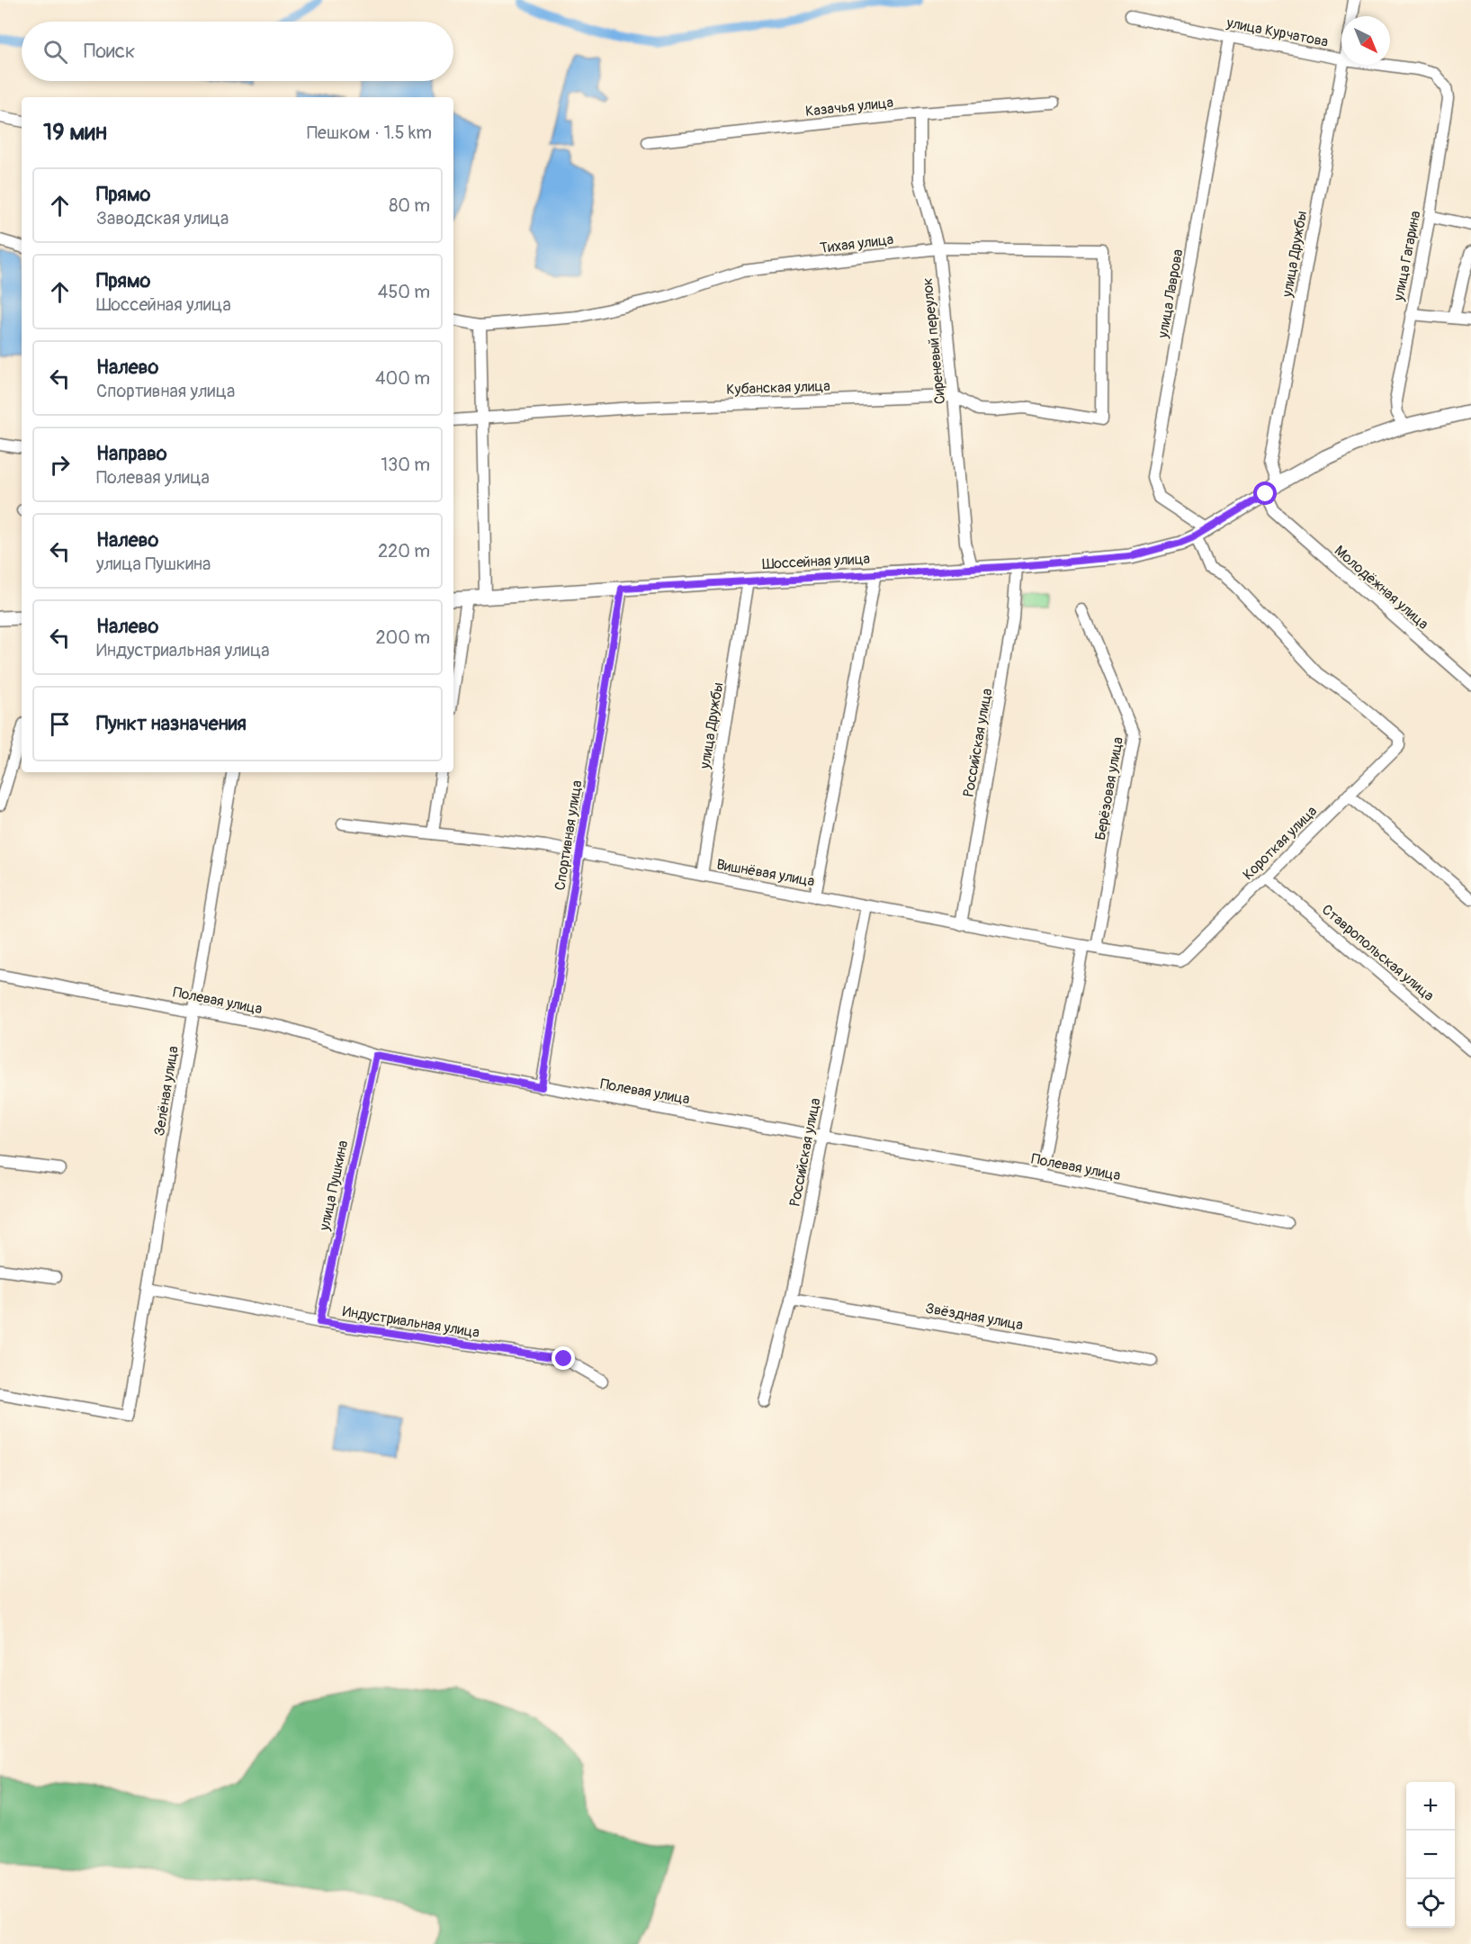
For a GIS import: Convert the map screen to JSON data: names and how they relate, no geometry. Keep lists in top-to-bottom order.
{
  "streets": {
    "main road": ["Шоссейная улица"],
    "street": [
      "улица Курчатова",
      "Казачья улица",
      "Тихая улица",
      "улица Дружбы",
      "улица Гагарина",
      "улица Лаврова",
      "Сиреневый переулок",
      "Кубанская улица",
      "Молодёжная улица",
      "Российская улица",
      "Берёзовая улица",
      "Спортивная улица",
      "Короткая улица",
      "Вишнёвая улица",
      "Ставропольская улица",
      "Полевая улица",
      "Зелёная улица",
      "улица Пушкина",
      "Звёздная улица",
      "Индустриальная улица"
    ]
  },
  "crossings": [
    ["улица Курчатова", "улица Гагарина"],
    ["улица Курчатова", "улица Лаврова"],
    ["Казачья улица", "Сиреневый переулок"],
    ["Тихая улица", "Сиреневый переулок"],
    ["Тихая улица", "Кубанская улица"],
    ["улица Дружбы", "Шоссейная улица"],
    ["улица Дружбы", "Вишнёвая улица"],
    ["улица Гагарина", "Шоссейная улица"],
    ["улица Лаврова", "Шоссейная улица"],
    ["улица Лаврова", "Короткая улица"],
    ["Сиреневый переулок", "Кубанская улица"],
    ["Сиреневый переулок", "Шоссейная улица"],
    ["Шоссейная улица", "Молодёжная улица"],
    ["Шоссейная улица", "Российская улица"],
    ["Шоссейная улица", "Спортивная улица"],
    ["Шоссейная улица", "Короткая улица"],
    ["Российская улица", "Вишнёвая улица"],
    ["Российская улица", "Полевая улица"],
    ["Российская улица", "Звёздная улица"],
    ["Берёзовая улица", "Вишнёвая улица"],
    ["Спортивная улица", "Вишнёвая улица"],
    ["Спортивная улица", "Полевая улица"],
    ["Короткая улица", "Вишнёвая улица"],
    ["Короткая улица", "Ставропольская улица"],
    ["Полевая улица", "Зелёная улица"],
    ["Полевая улица", "улица Пушкина"],
    ["Зелёная улица", "Индустриальная улица"],
    ["улица Пушкина", "Индустриальная улица"]
  ],
  "north": "bottom right",
  "page": {
    "search": "Поиск",
    "heading": ["19 мин", "Пешком · 1.5 km"],
    "list": [
      ["Прямо", "Заводская улица", "80 m"],
      ["Прямо", "Шоссейная улица", "450 m"],
      ["Налево", "Спортивная улица", "400 m"],
      ["Направо", "Полевая улица", "130 m"],
      ["Налево", "улица Пушкина", "220 m"],
      ["Налево", "Индустриальная улица", "200 m"],
      "Пункт назначения"
    ],
    "map_buttons": ["+", "−"]
  }
}
